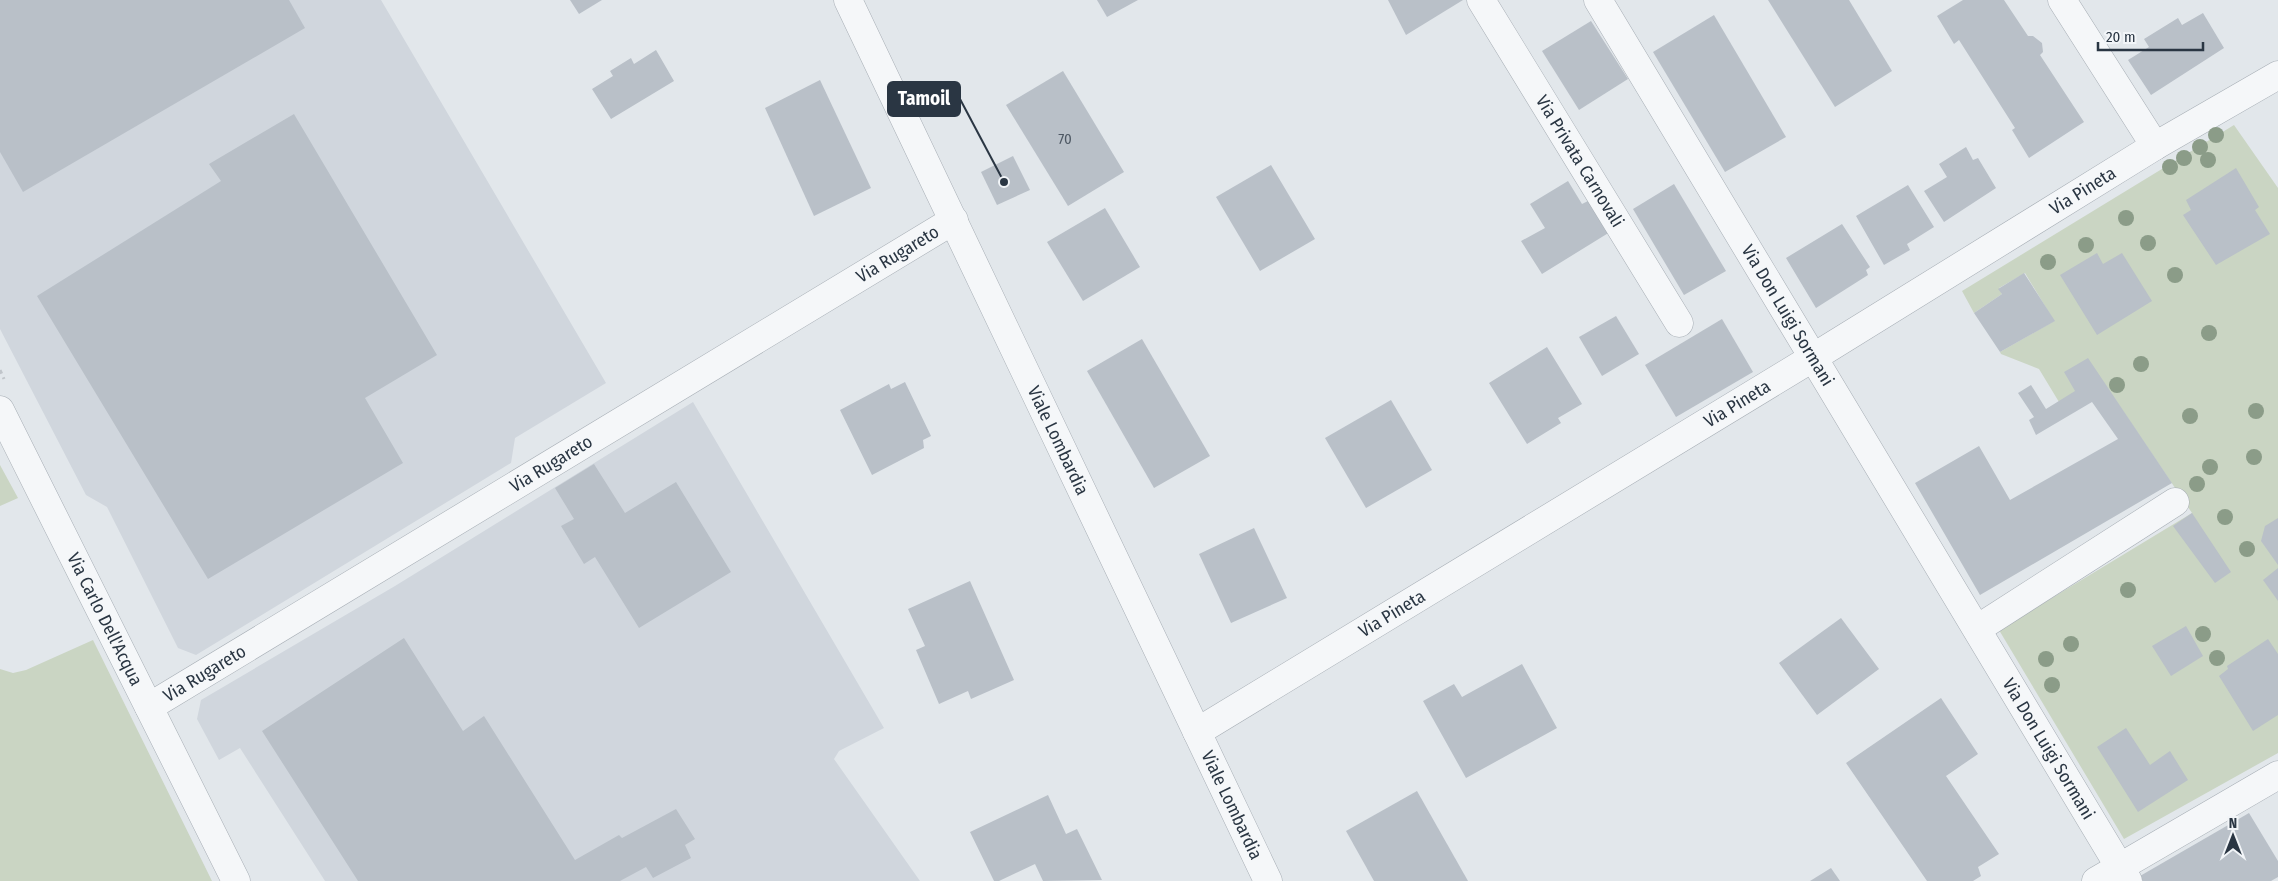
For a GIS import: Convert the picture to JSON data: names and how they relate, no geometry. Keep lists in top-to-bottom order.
{
  "streets": {
    "street": [
      "Via Privata Carnovali",
      "Via Pineta",
      "Via Rugareto",
      "Via Don Luigi Sormani",
      "Viale Lombardia",
      "Via Carlo Dell'Acqua"
    ]
  },
  "crossings": [
    ["Via Pineta", "Via Don Luigi Sormani"],
    ["Via Pineta", "Viale Lombardia"],
    ["Via Rugareto", "Viale Lombardia"],
    ["Via Rugareto", "Via Carlo Dell'Acqua"]
  ],
  "places": ["Tamoil"],
  "house_numbers": ["70"],
  "scale_bar": "20 m",
  "north": "top"
}
